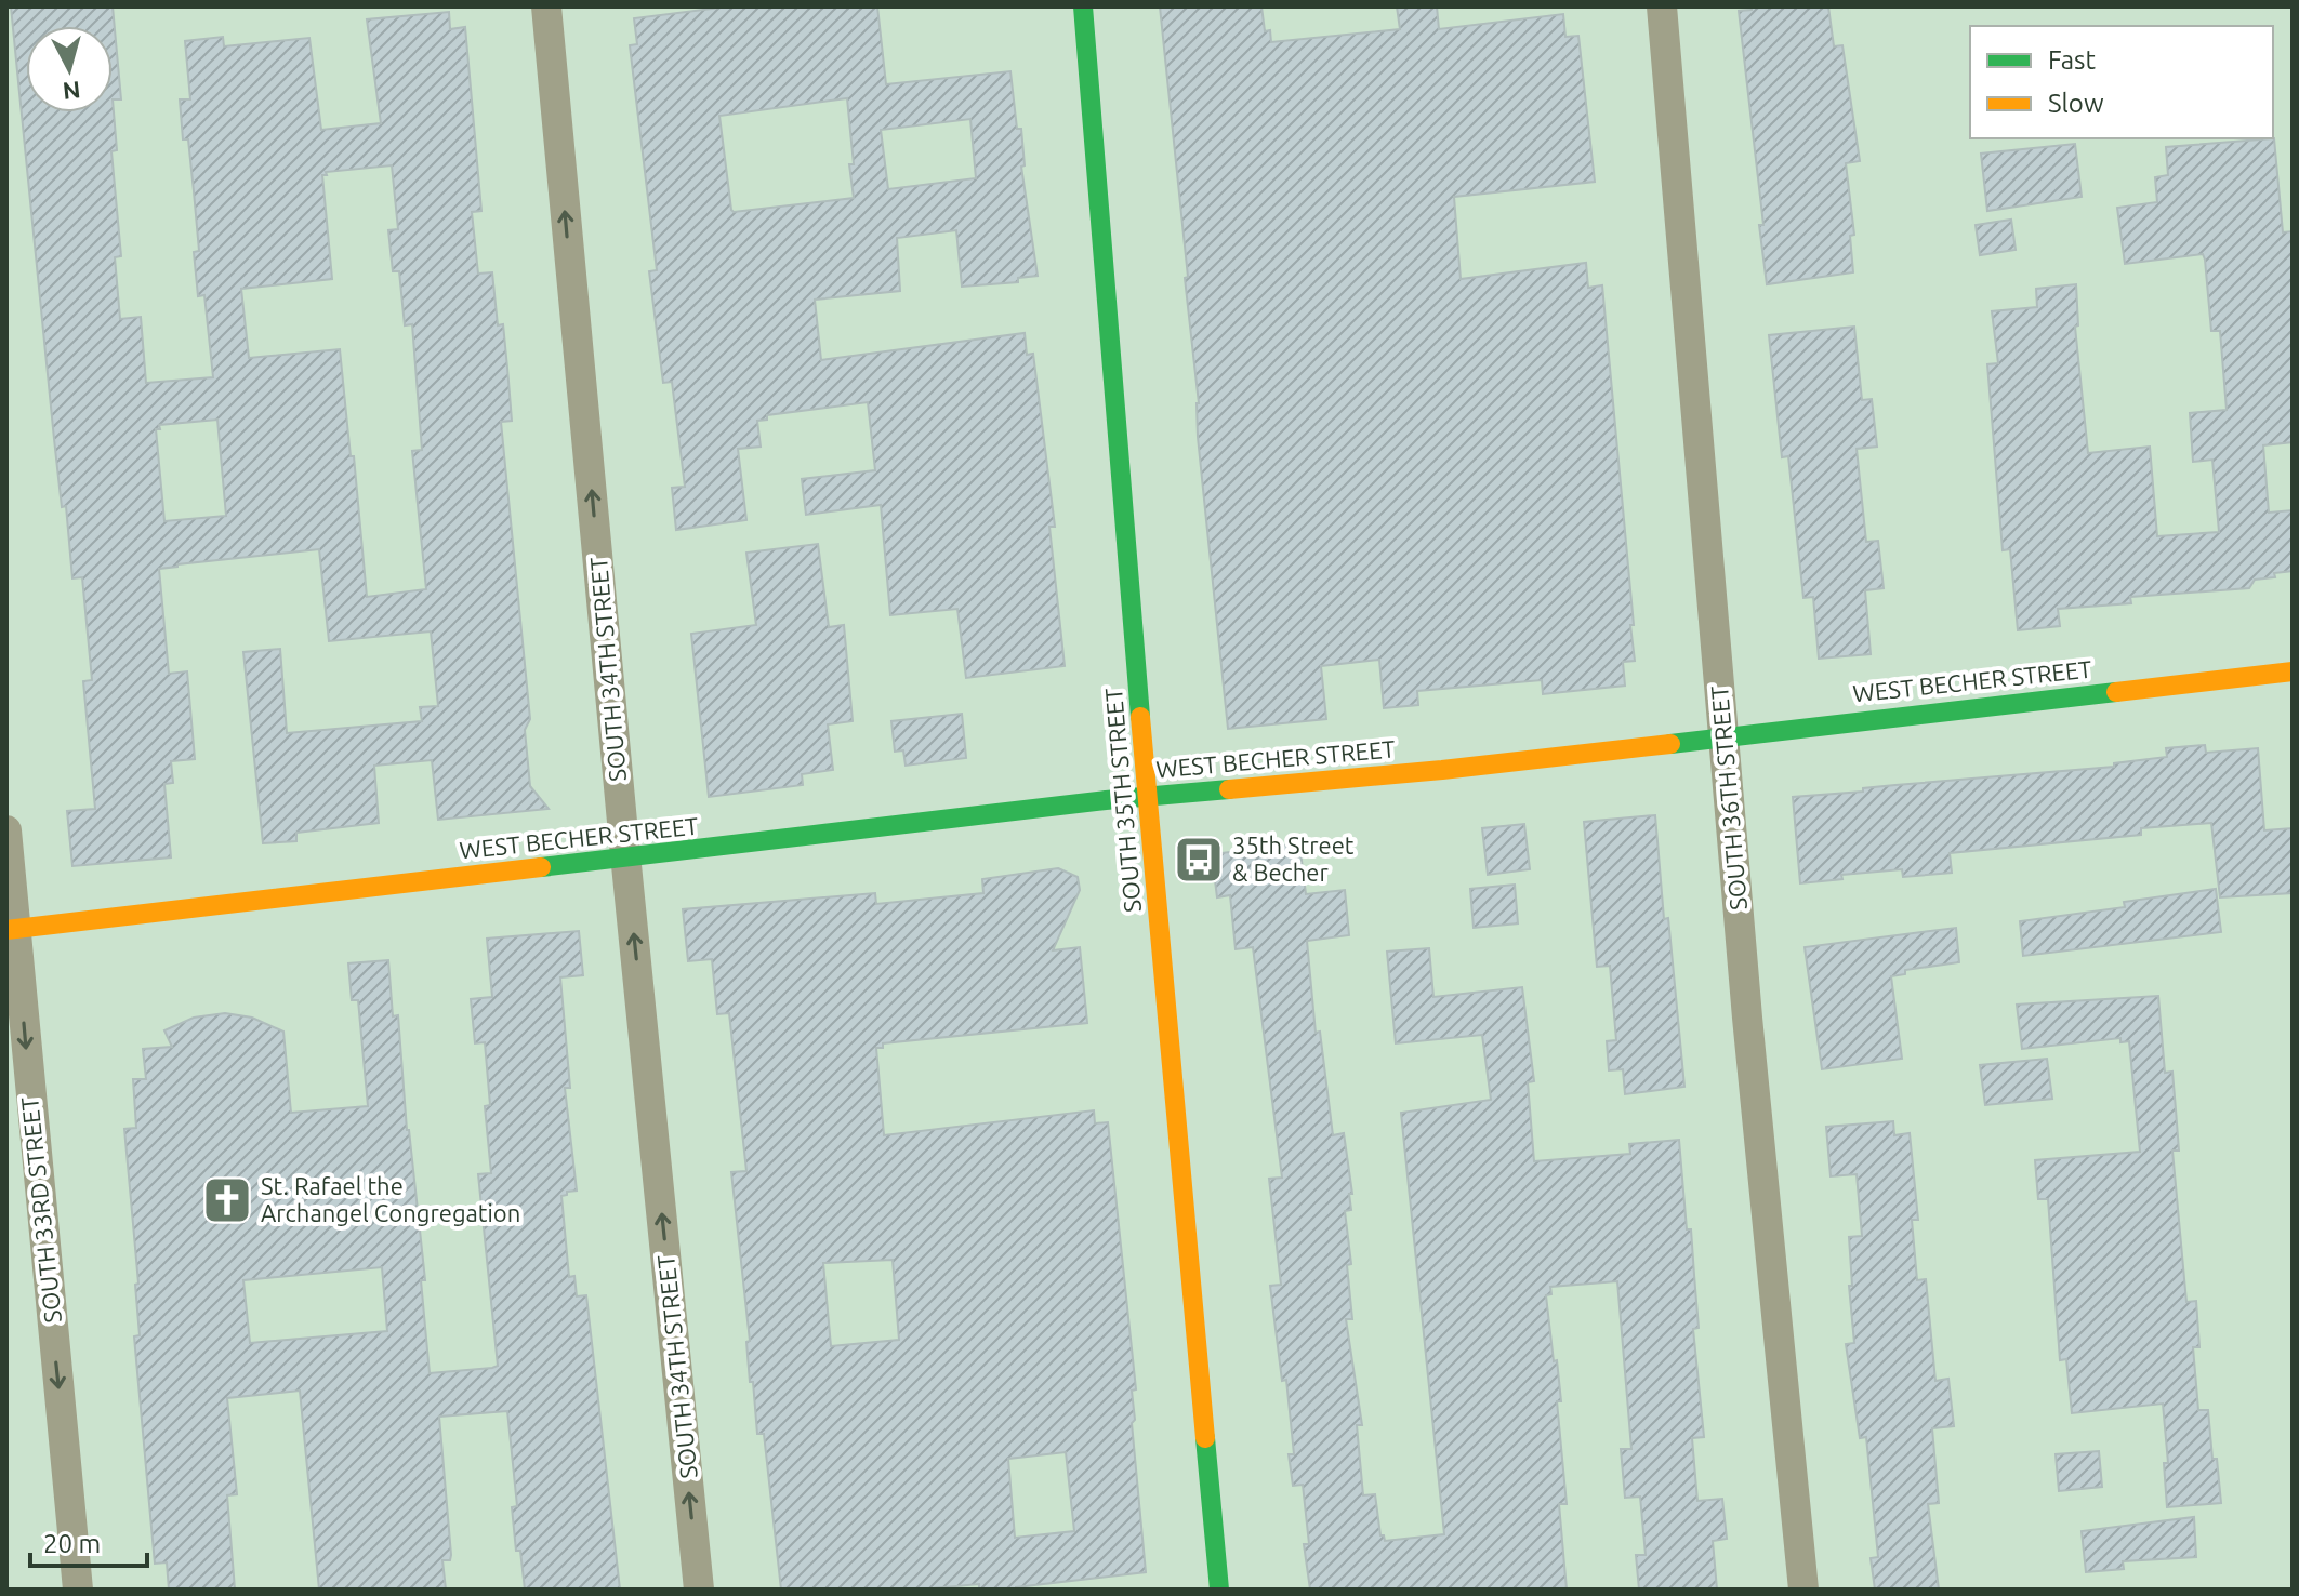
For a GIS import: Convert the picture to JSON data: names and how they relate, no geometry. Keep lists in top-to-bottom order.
{
  "streets": {
    "street": [
      "SOUTH 34TH STREET",
      "WEST BECHER STREET",
      "SOUTH 36TH STREET",
      "SOUTH 35TH STREET",
      "SOUTH 33RD STREET"
    ]
  },
  "crossings": [
    ["SOUTH 34TH STREET", "WEST BECHER STREET"],
    ["WEST BECHER STREET", "SOUTH 36TH STREET"],
    ["WEST BECHER STREET", "SOUTH 35TH STREET"],
    ["WEST BECHER STREET", "SOUTH 33RD STREET"]
  ],
  "one_way": ["SOUTH 34TH STREET", "SOUTH 33RD STREET"],
  "places": {
    "bus stop": ["35th Street & Becher"],
    "church": ["St. Rafael the Archangel Congregation"]
  },
  "legend": ["Fast", "Slow"],
  "scale_bar": "20 m",
  "north": "bottom"
}
